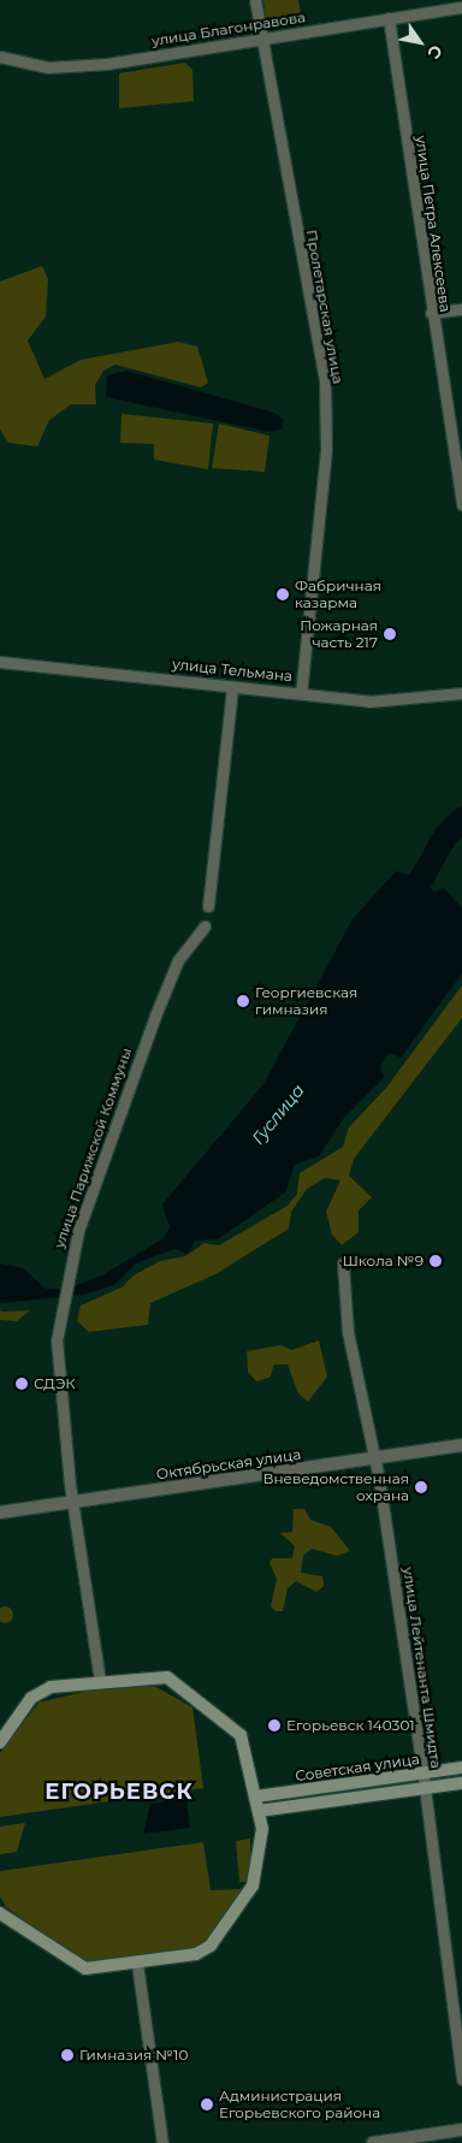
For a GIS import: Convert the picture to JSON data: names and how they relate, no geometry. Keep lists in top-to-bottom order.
{
  "streets": {
    "main road": ["Советская улица"],
    "street": [
      "улица Благонравова",
      "улица Петра Алексеева",
      "Пролетарская улица",
      "улица Тельмана",
      "улица Парижской Коммуны",
      "Октябрьская улица",
      "улица Лейтенанта Шмидта"
    ]
  },
  "crossings": [
    ["улица Благонравова", "улица Петра Алексеева"],
    ["улица Благонравова", "Пролетарская улица"],
    ["Пролетарская улица", "улица Тельмана"],
    ["улица Парижской Коммуны", "Октябрьская улица"],
    ["Октябрьская улица", "улица Лейтенанта Шмидта"],
    ["улица Лейтенанта Шмидта", "Советская улица"]
  ],
  "districts": ["ЕГОРЬЕВСК"],
  "water": ["Гуслица"],
  "places": [
    "Фабричная казарма",
    "Пожарная часть 217",
    "Георгиевская гимназия",
    "Школа №9",
    "СДЭК",
    "Вневедомственная охрана",
    "Егорьевск 140301",
    "Гимназия №10",
    "Администрация Егорьевского района"
  ],
  "north": "bottom right"
}
